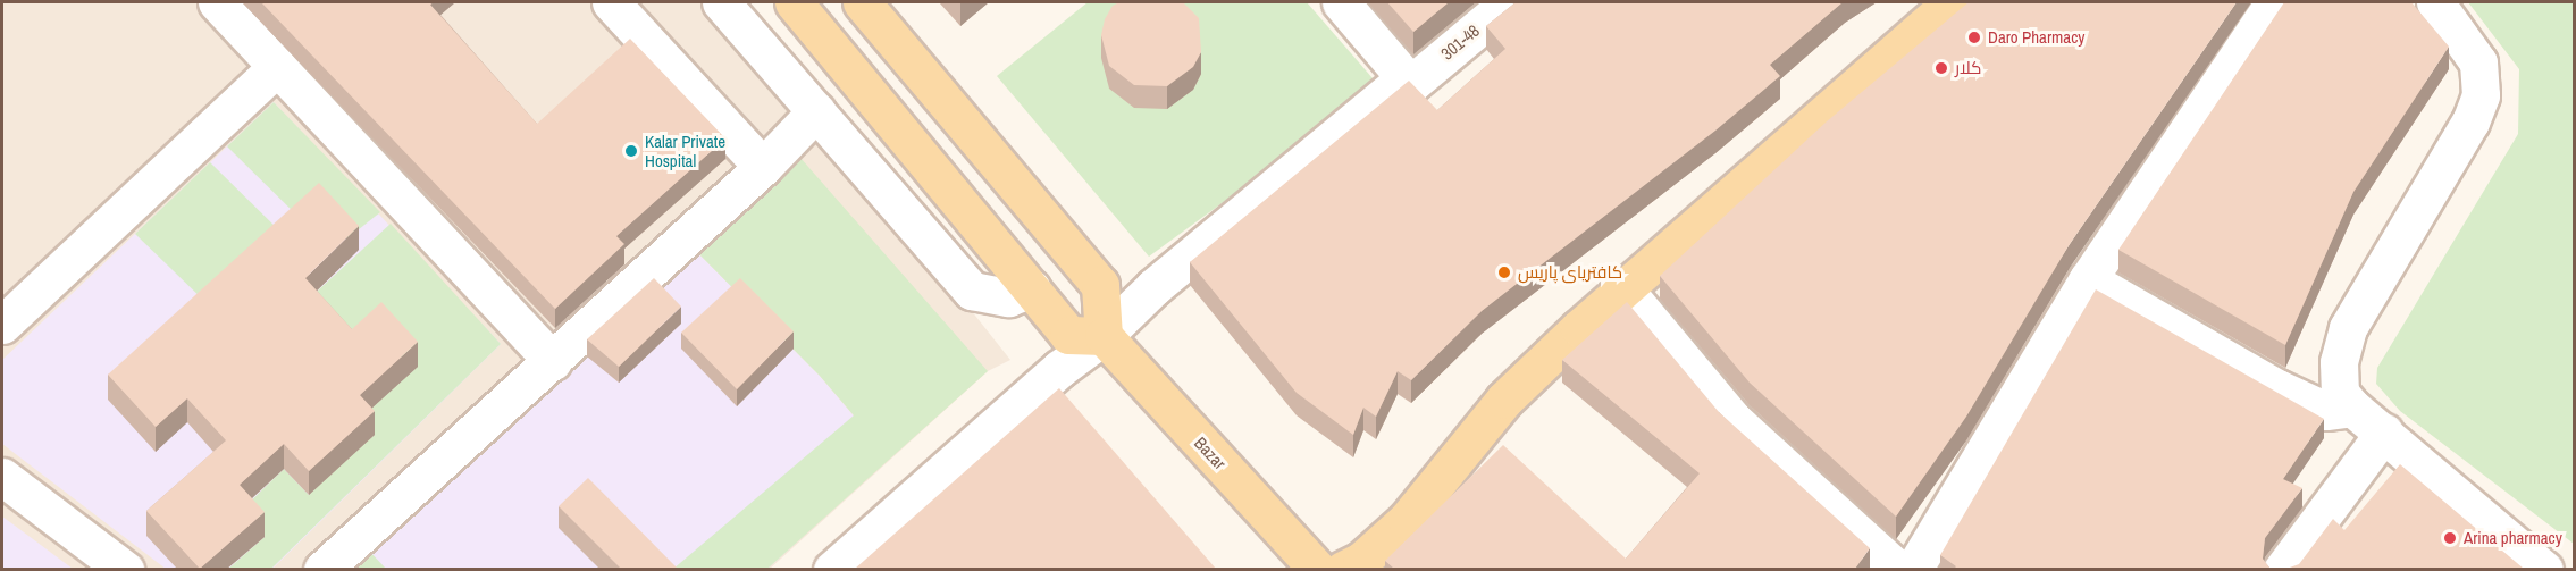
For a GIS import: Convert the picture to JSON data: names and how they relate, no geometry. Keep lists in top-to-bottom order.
{
  "streets": {
    "main road": ["Bazar"],
    "street": ["301-48"]
  },
  "crossings": [
    ["301-48", "Bazar"]
  ],
  "places": [
    "Daro Pharmacy",
    "كلار",
    "Kalar Private Hospital",
    "کافتریای پاریس",
    "Arina pharmacy"
  ]
}
